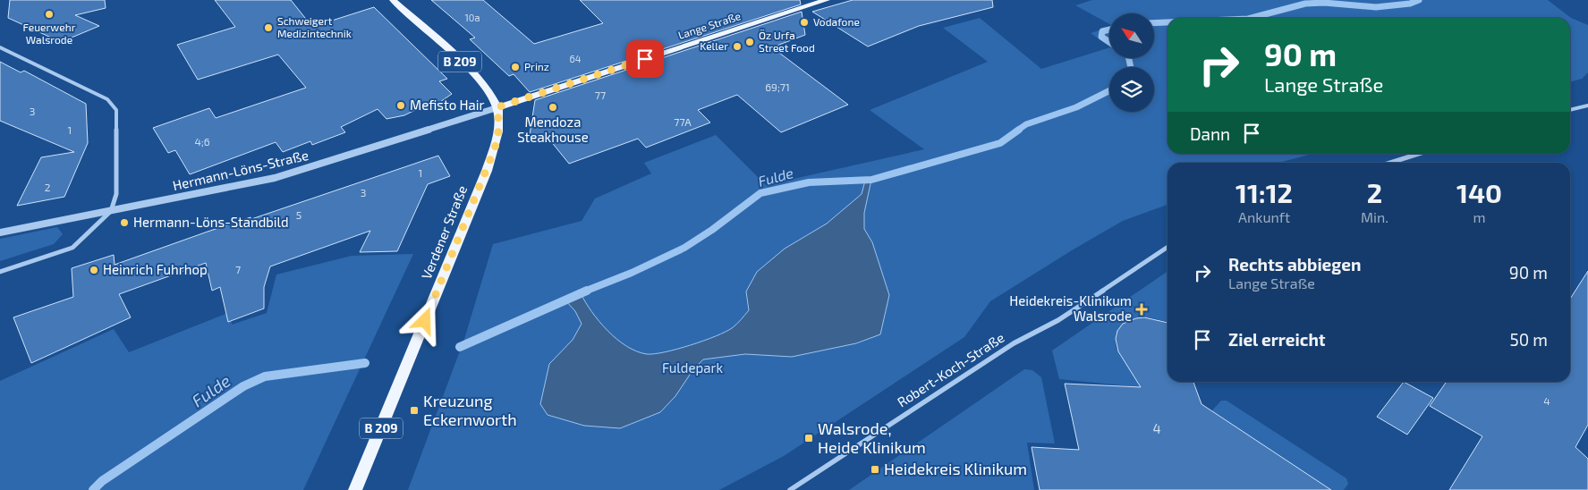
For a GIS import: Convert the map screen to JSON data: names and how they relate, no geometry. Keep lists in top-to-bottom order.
{
  "streets": {
    "main road": ["Lange Straße", "B 209", "Verdener Straße"],
    "street": ["Hermann-Löns-Straße", "Robert-Koch-Straße"]
  },
  "crossings": [
    ["Lange Straße", "B 209"],
    ["Lange Straße", "Hermann-Löns-Straße"],
    ["Lange Straße", "Verdener Straße"],
    ["B 209", "Hermann-Löns-Straße"],
    ["B 209", "Verdener Straße"],
    ["Hermann-Löns-Straße", "Verdener Straße"]
  ],
  "water": ["Fulde"],
  "parks": ["Fuldepark"],
  "places": {
    "other": [
      "Feuerwehr Walsrode",
      "Vodafone",
      "Schweigert Medizintechnik",
      "Öz Urfa Street Food",
      "Keller",
      "Prinz",
      "Mefisto Hair",
      "Mendoza Steakhouse",
      "Hermann-Löns-Standbild",
      "Heinrich Fuhrhop"
    ],
    "health": ["Heidekreis-Klinikum Walsrode"],
    "transit": ["Kreuzung Eckernworth", "Walsrode, Heide Klinikum", "Heidekreis Klinikum"]
  },
  "house_numbers": [
    "10a",
    "64",
    "69;71",
    "77",
    "3",
    "77A",
    "1",
    "4;6",
    "1",
    "2",
    "3",
    "5",
    "7",
    "4",
    "4"
  ],
  "north": "top left",
  "page": {
    "turn": ["90 m", "Lange Straße"],
    "then": "Dann",
    "eta": [
      "11:12",
      "Ankunft",
      "2",
      "Min.",
      "140",
      "m"
    ],
    "list": [
      {
        "name": "Rechts abbiegen",
        "note": "Lange Straße",
        "value": "90 m"
      },
      {
        "name": "Ziel erreicht",
        "value": "50 m"
      }
    ]
  }
}
